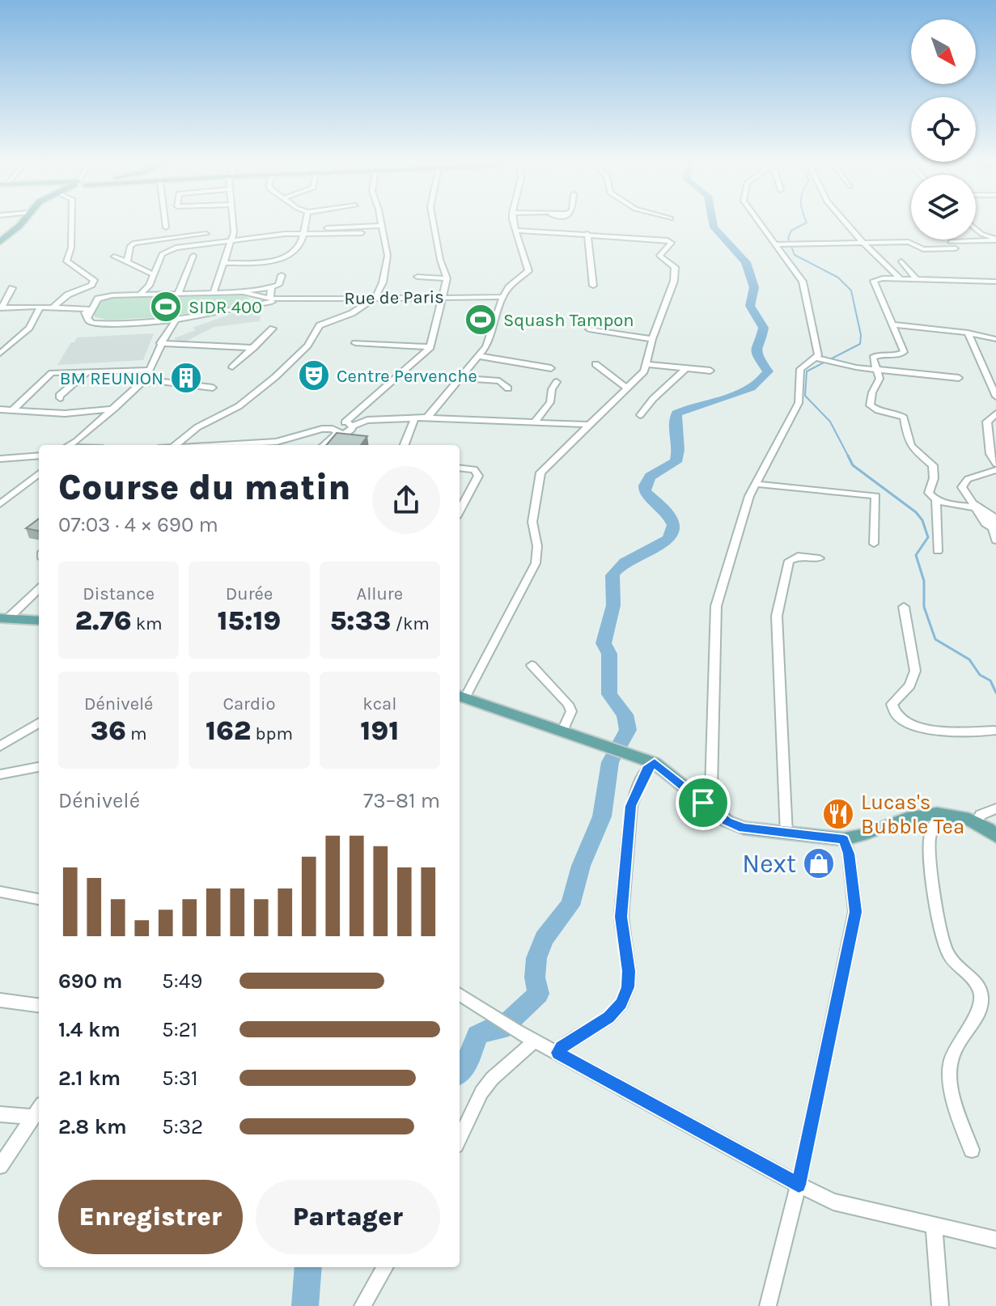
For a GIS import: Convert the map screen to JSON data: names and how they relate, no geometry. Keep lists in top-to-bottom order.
{
  "streets": {
    "street": ["Rue de Paris"]
  },
  "places": {
    "sports": ["SIDR 400", "Squash Tampon"],
    "theatre": ["Centre Pervenche"],
    "building": ["BM REUNION"],
    "restaurant": ["Lucas's Bubble Tea"],
    "shop": ["Next"]
  },
  "north": "bottom right",
  "page": {
    "heading": ["Course du matin", "07:03 · 4 × 690 m"],
    "stats": [
      ["Distance", "2.76 km"],
      ["Durée", "15:19"],
      ["Allure", "5:33 /km"],
      ["Dénivelé", "36 m"],
      ["Cardio", "162 bpm"],
      ["kcal", "191"]
    ],
    "chart": ["Dénivelé", "73–81 m"],
    "list": [
      {
        "name": "690 m",
        "note": "5:49"
      },
      {
        "name": "1.4 km",
        "note": "5:21"
      },
      {
        "name": "2.1 km",
        "note": "5:31"
      },
      {
        "name": "2.8 km",
        "note": "5:32"
      }
    ],
    "buttons": ["Enregistrer", "Partager"]
  }
}
